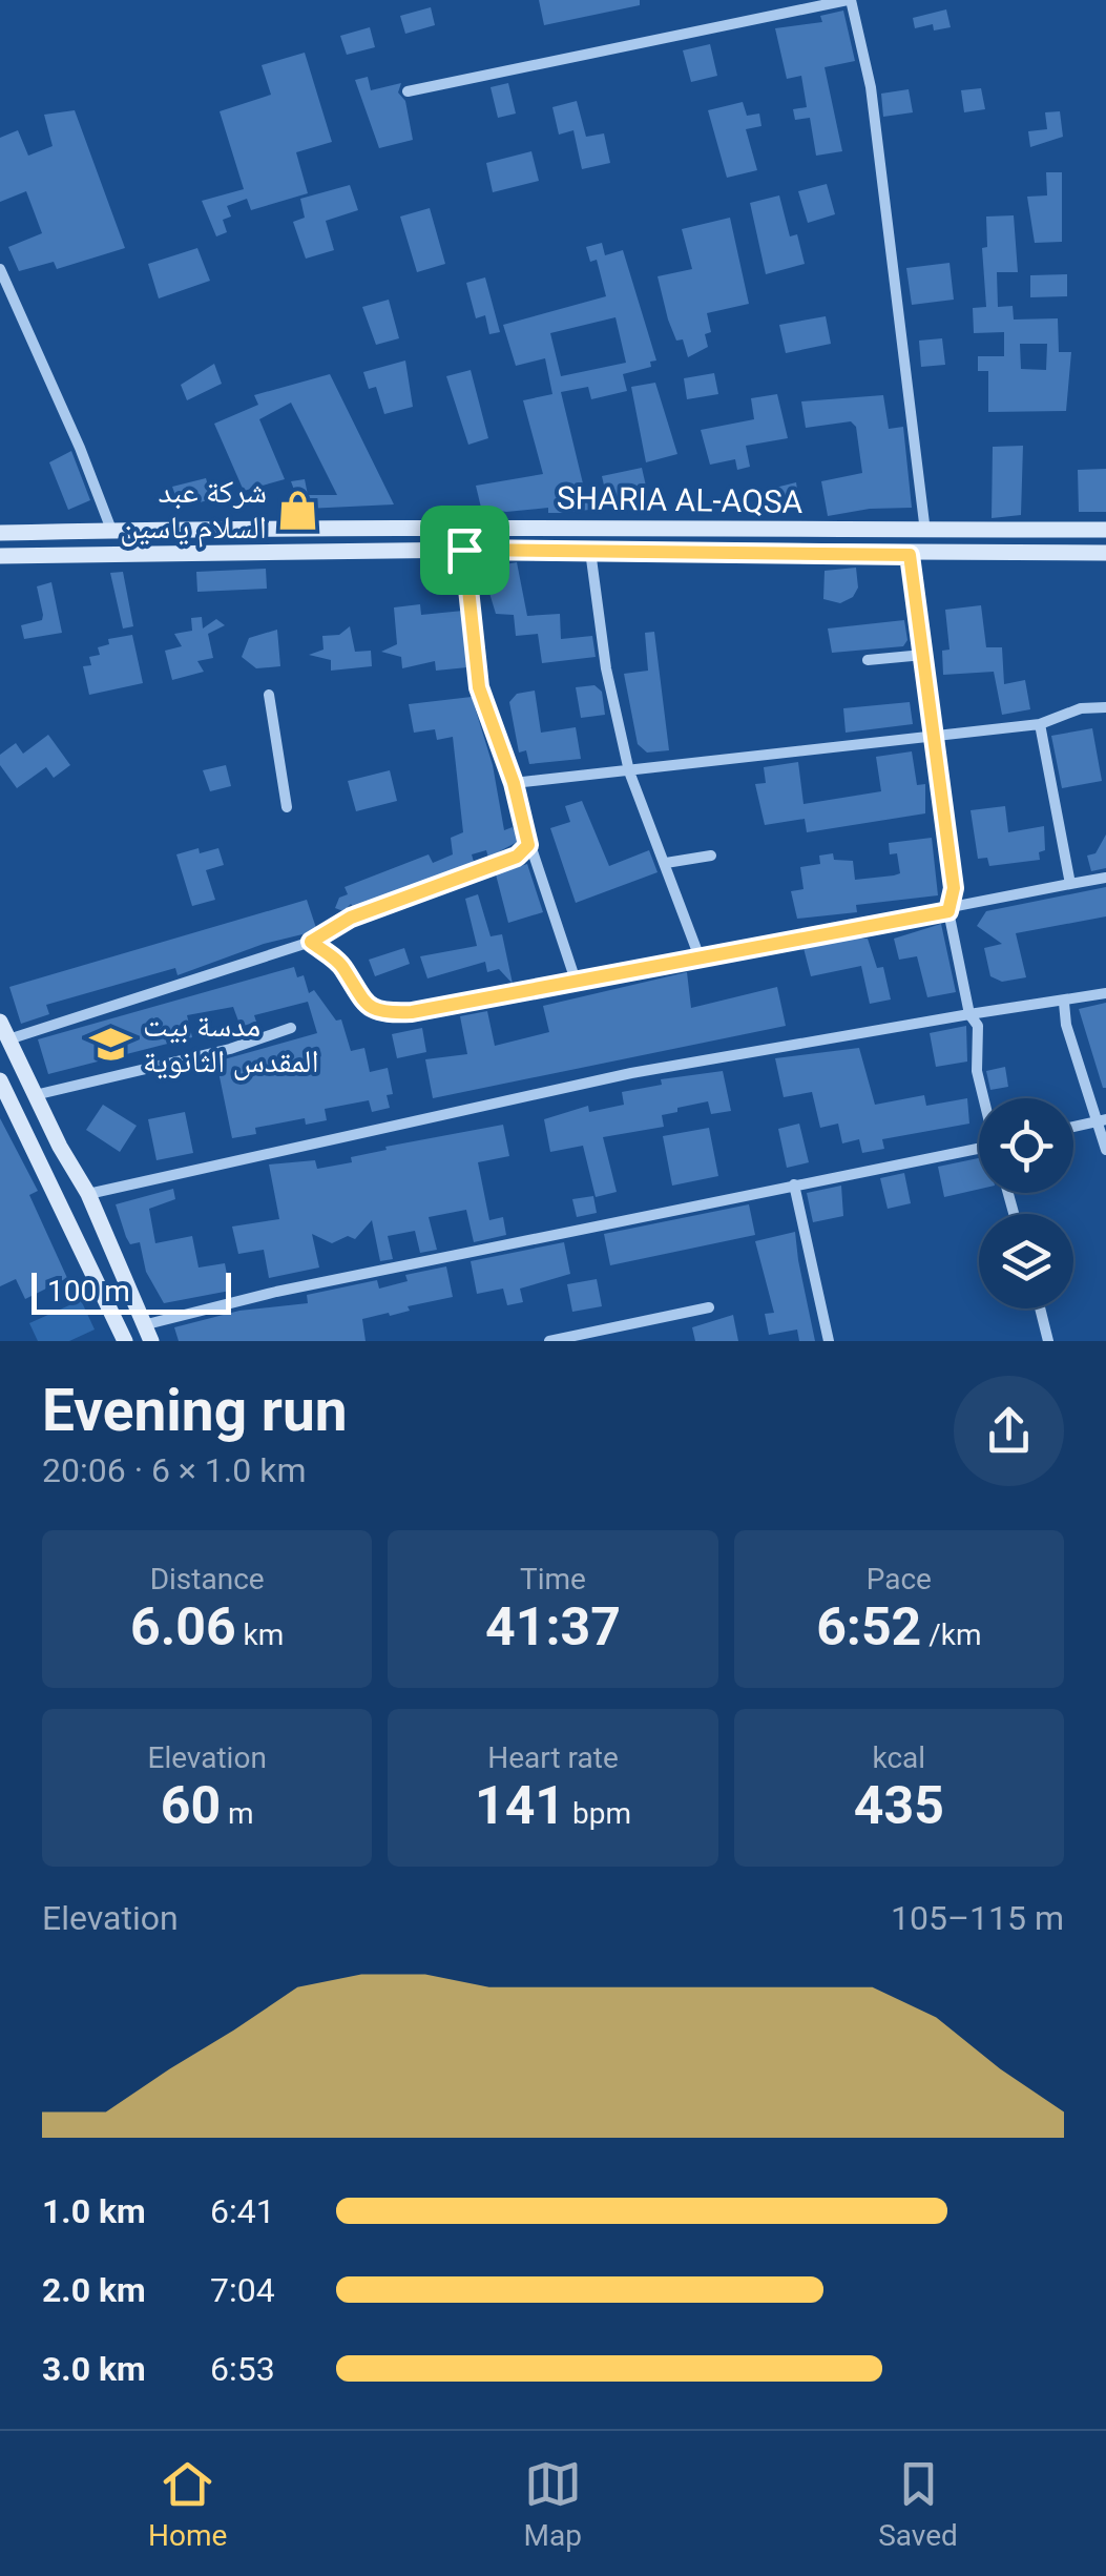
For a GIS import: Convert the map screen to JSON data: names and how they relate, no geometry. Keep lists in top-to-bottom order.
{
  "streets": {
    "main road": ["SHARIA AL-AQSA"]
  },
  "places": {
    "shop": ["شركة عبد السلام ياسين"],
    "school or university": ["مدسة بيت المقدس الثانوية"]
  },
  "scale_bar": "100 m",
  "page": {
    "scale": "100 m",
    "heading": ["Evening run", "20:06 · 6 × 1.0 km"],
    "stats": [
      ["Distance", "6.06 km"],
      ["Time", "41:37"],
      ["Pace", "6:52 /km"],
      ["Elevation", "60 m"],
      ["Heart rate", "141 bpm"],
      ["kcal", "435"]
    ],
    "chart": ["Elevation", "105–115 m"],
    "list": [
      {
        "name": "1.0 km",
        "note": "6:41"
      },
      {
        "name": "2.0 km",
        "note": "7:04"
      },
      {
        "name": "3.0 km",
        "note": "6:53"
      }
    ],
    "tabs": ["Home", "Map", "Saved"]
  }
}
